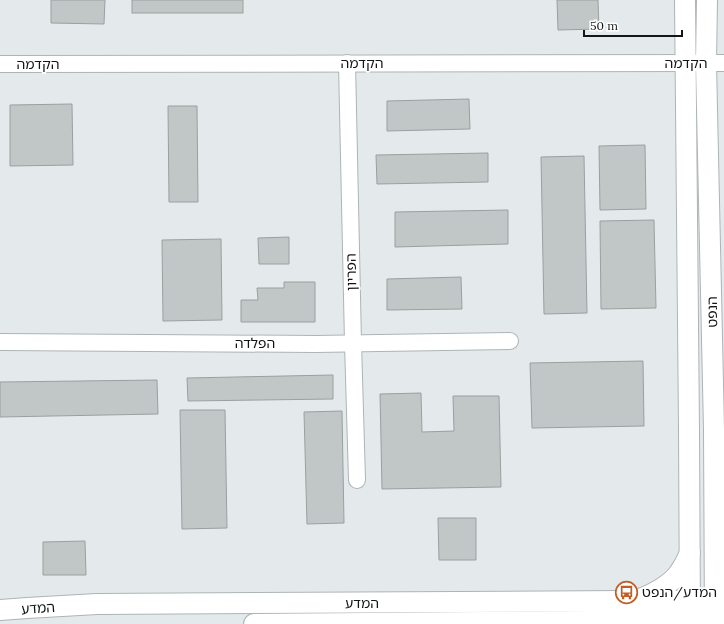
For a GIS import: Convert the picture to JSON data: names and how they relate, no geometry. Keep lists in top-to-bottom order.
{
  "streets": {
    "street": [
      "הקדמה",
      "הפריון",
      "הנפט",
      "הפלדה",
      "המדע"
    ]
  },
  "crossings": [
    ["הקדמה", "הפריון"],
    ["הקדמה", "הנפט"],
    ["הפריון", "הפלדה"],
    ["הנפט", "המדע"]
  ],
  "places": {
    "bus stop": ["המדע/הנפט"]
  },
  "scale_bar": "50 m"
}
